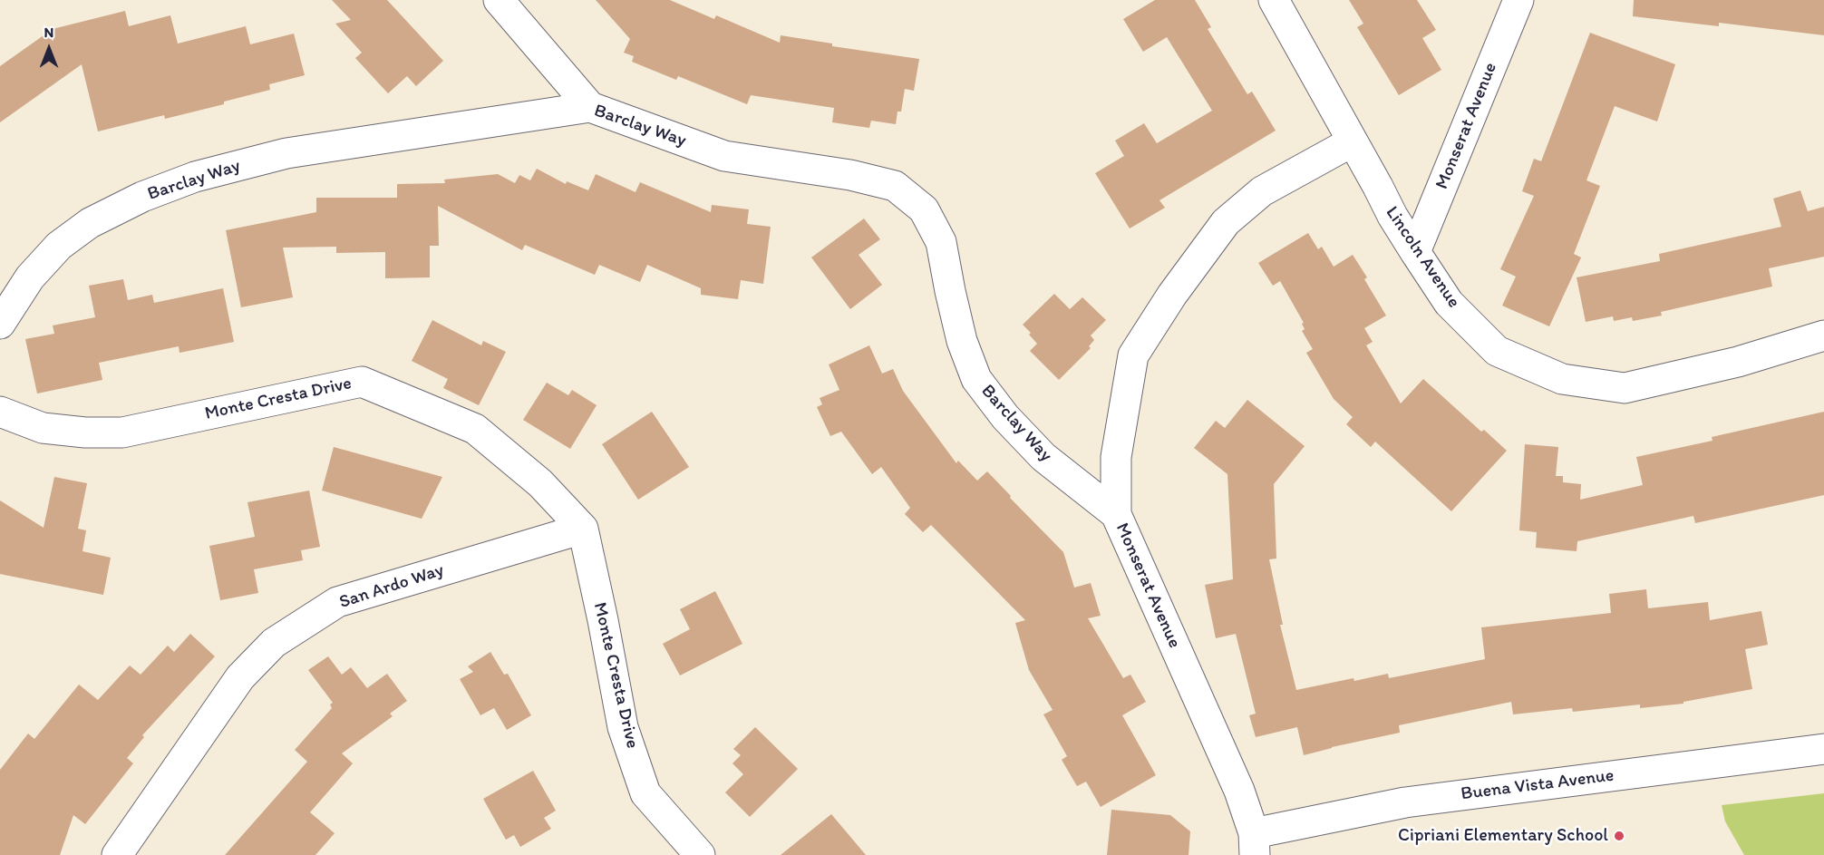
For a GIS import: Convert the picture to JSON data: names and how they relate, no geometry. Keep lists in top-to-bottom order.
{
  "streets": {
    "street": [
      "Barclay Way",
      "Monserat Avenue",
      "Lincoln Avenue",
      "Monte Cresta Drive",
      "San Ardo Way",
      "Buena Vista Avenue"
    ]
  },
  "crossings": [
    ["Barclay Way", "Monserat Avenue"],
    ["Monserat Avenue", "Lincoln Avenue"],
    ["Monserat Avenue", "Buena Vista Avenue"],
    ["Monte Cresta Drive", "San Ardo Way"]
  ],
  "places": ["Cipriani Elementary School"],
  "north": "top"
}
